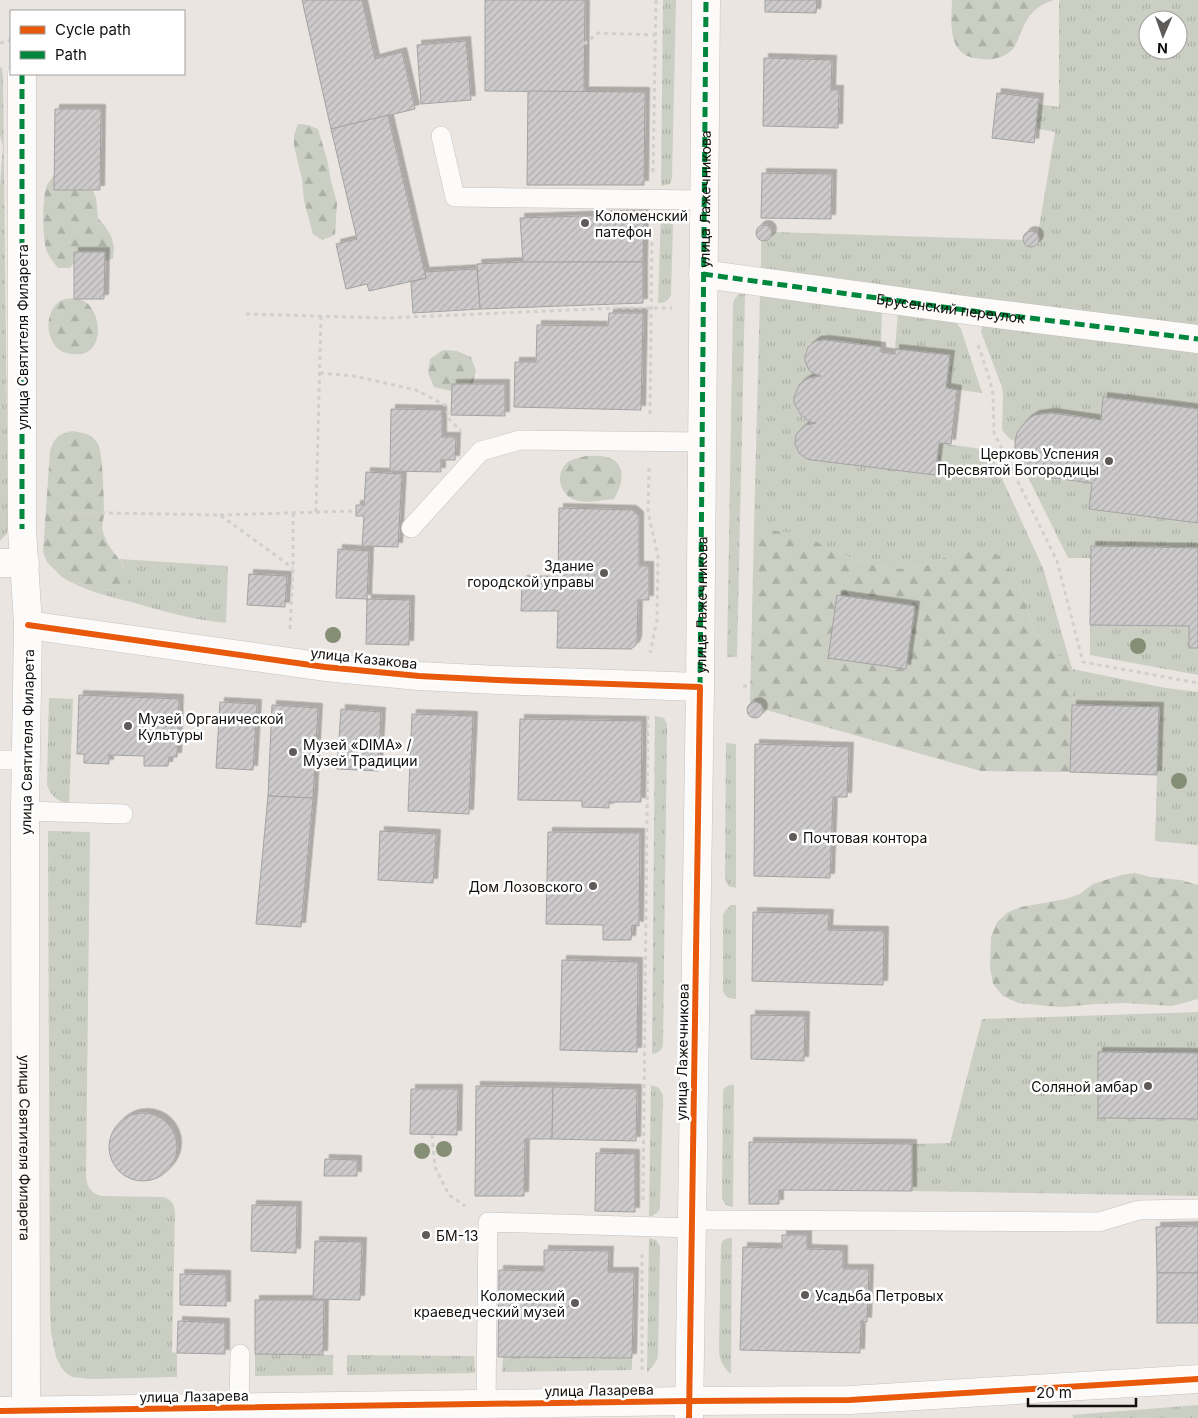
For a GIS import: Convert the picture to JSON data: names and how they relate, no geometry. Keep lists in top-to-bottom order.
{
  "streets": {
    "street": [
      "улица Лажечникова",
      "Брусенский переулок",
      "улица Святителя Филарета",
      "улица Казакова",
      "улица Лазарева"
    ]
  },
  "crossings": [
    ["улица Лажечникова", "Брусенский переулок"],
    ["улица Лажечникова", "улица Казакова"],
    ["улица Лажечникова", "улица Лазарева"],
    ["улица Святителя Филарета", "улица Казакова"],
    ["улица Святителя Филарета", "улица Лазарева"]
  ],
  "places": [
    "Коломенский патефон",
    "Церковь Успения Пресвятой Богородицы",
    "Здание городской управы",
    "Музей Органической Культуры",
    "Музей «DIMA» / Музей Традиции",
    "Почтовая контора",
    "Дом Лозовского",
    "Соляной амбар",
    "БМ-13",
    "Усадьба Петровых",
    "Коломеский краеведческий музей"
  ],
  "legend": ["Cycle path", "Path"],
  "scale_bar": "20 m",
  "north": "bottom"
}
